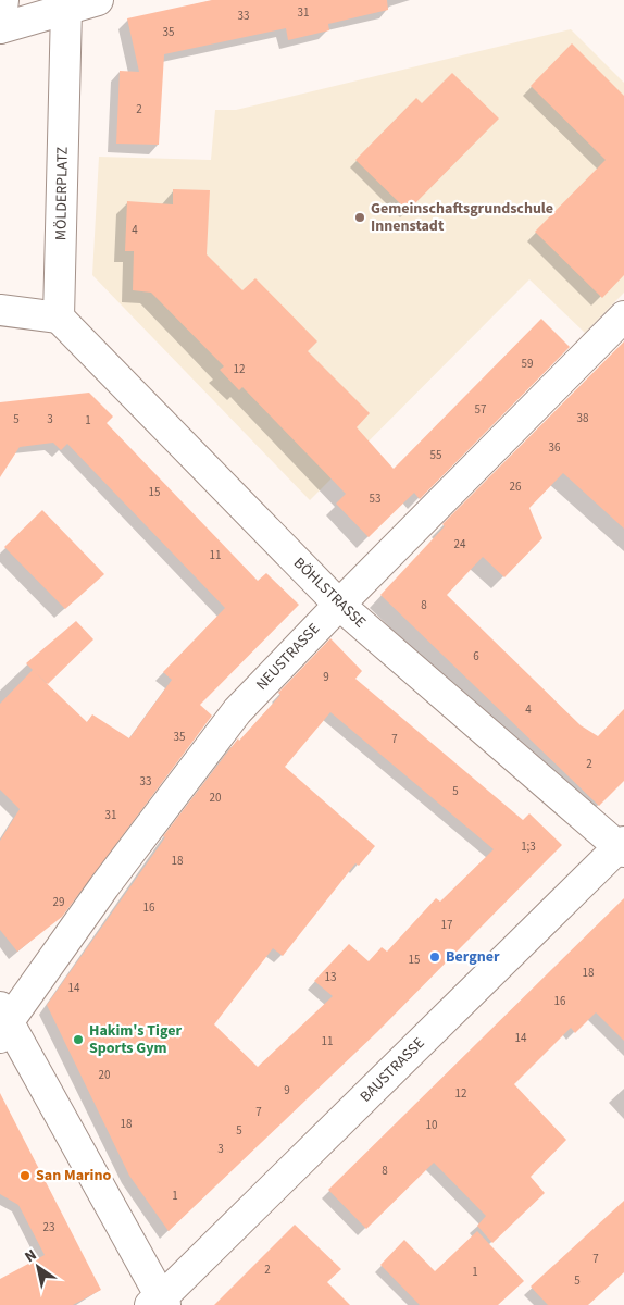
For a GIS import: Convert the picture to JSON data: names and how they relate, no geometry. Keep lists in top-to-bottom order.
{
  "streets": {
    "street": [
      "MÖLDERPLATZ",
      "BÖHLSTRASSE",
      "NEUSTRASSE",
      "BAUSTRASSE"
    ]
  },
  "crossings": [
    ["MÖLDERPLATZ", "BÖHLSTRASSE"],
    ["BÖHLSTRASSE", "NEUSTRASSE"],
    ["BÖHLSTRASSE", "BAUSTRASSE"]
  ],
  "places": [
    "Gemeinschaftsgrundschule Innenstadt",
    "Bergner",
    "Hakim's Tiger Sports Gym",
    "San Marino"
  ],
  "house_numbers": [
    "31",
    "33",
    "35",
    "2",
    "4",
    "59",
    "12",
    "57",
    "38",
    "5",
    "3",
    "1",
    "36",
    "55",
    "26",
    "15",
    "53",
    "24",
    "11",
    "8",
    "6",
    "9",
    "4",
    "35",
    "7",
    "2",
    "33",
    "5",
    "20",
    "31",
    "1;3",
    "18",
    "29",
    "16",
    "17",
    "15",
    "18",
    "13",
    "14",
    "16",
    "14",
    "11",
    "20",
    "9",
    "12",
    "7",
    "18",
    "10",
    "5",
    "3",
    "8",
    "1",
    "23",
    "7",
    "2",
    "1",
    "5"
  ],
  "north": "top left"
}
